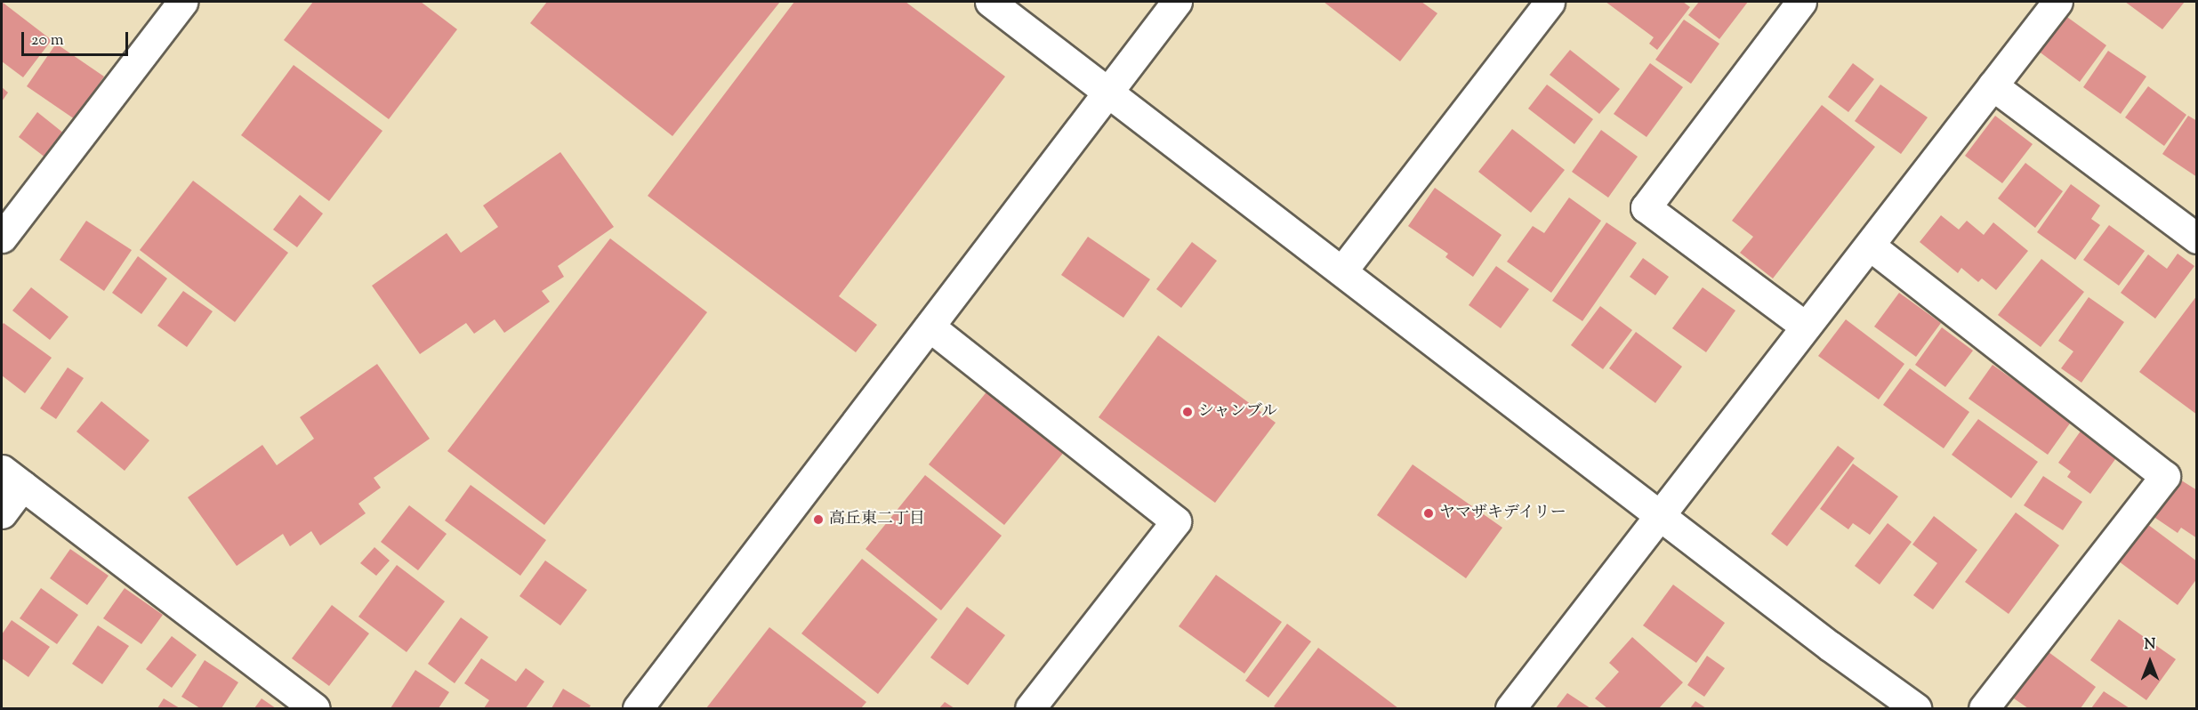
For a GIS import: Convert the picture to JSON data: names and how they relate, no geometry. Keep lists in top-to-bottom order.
{
  "places": ["シャンブル", "ヤマザキデイリー", "高丘東二丁目"],
  "scale_bar": "20 m",
  "north": "top"
}
